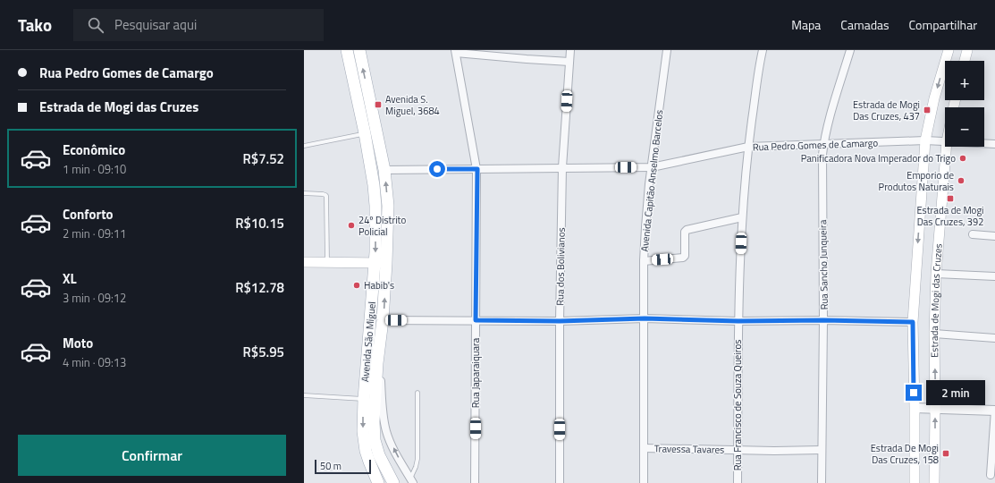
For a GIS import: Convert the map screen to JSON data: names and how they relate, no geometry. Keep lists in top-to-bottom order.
{
  "streets": {
    "main road": ["Estrada de Mogi das Cruzes", "Avenida São Miguel"],
    "street": [
      "Rua Pedro Gomes de Camargo",
      "Avenida Capitão Anselmo Barcelos",
      "Rua Sancho Junqueira",
      "Rua dos Bolivianos",
      "Rua Japaraiquara",
      "Rua Francisco de Souza Queiros",
      "Travessa Tavares"
    ]
  },
  "crossings": [
    ["Rua Pedro Gomes de Camargo", "Avenida Capitão Anselmo Barcelos"],
    ["Rua Pedro Gomes de Camargo", "Rua Sancho Junqueira"],
    ["Rua Pedro Gomes de Camargo", "Rua dos Bolivianos"],
    ["Rua Pedro Gomes de Camargo", "Avenida São Miguel"],
    ["Rua Pedro Gomes de Camargo", "Rua Japaraiquara"],
    ["Rua Pedro Gomes de Camargo", "Rua Francisco de Souza Queiros"],
    ["Avenida Capitão Anselmo Barcelos", "Travessa Tavares"],
    ["Rua Sancho Junqueira", "Travessa Tavares"],
    ["Rua Francisco de Souza Queiros", "Travessa Tavares"]
  ],
  "places": {
    "transit": [
      "Avenida S. Miguel, 3684",
      "Estrada de Mogi Das Cruzes, 437",
      "Estrada de Mogi Das Cruzes, 392",
      "Estrada De Mogi Das Cruzes, 158"
    ],
    "other": [
      "Panificadora Nova Imperador do Trigo",
      "Emporio de Produtos Naturais",
      "24º Distrito Policial",
      "Habib's"
    ]
  },
  "scale_bar": "50 m",
  "page": {
    "header": "Tako",
    "search": "Pesquisar aqui",
    "nav": ["Mapa", "Camadas", "Compartilhar"],
    "banner": ["Rua Pedro Gomes de Camargo", "Estrada de Mogi das Cruzes"],
    "map_buttons": ["+", "−"],
    "list": [
      {
        "name": "Econômico",
        "note": "1 min · 09:10",
        "value": "R$7.52"
      },
      {
        "name": "Conforto",
        "note": "2 min · 09:11",
        "value": "R$10.15"
      },
      {
        "name": "XL",
        "note": "3 min · 09:12",
        "value": "R$12.78"
      },
      {
        "name": "Moto",
        "note": "4 min · 09:13",
        "value": "R$5.95"
      }
    ],
    "bubble": "2 min",
    "buttons": "Confirmar",
    "scale": "50 m"
  }
}
